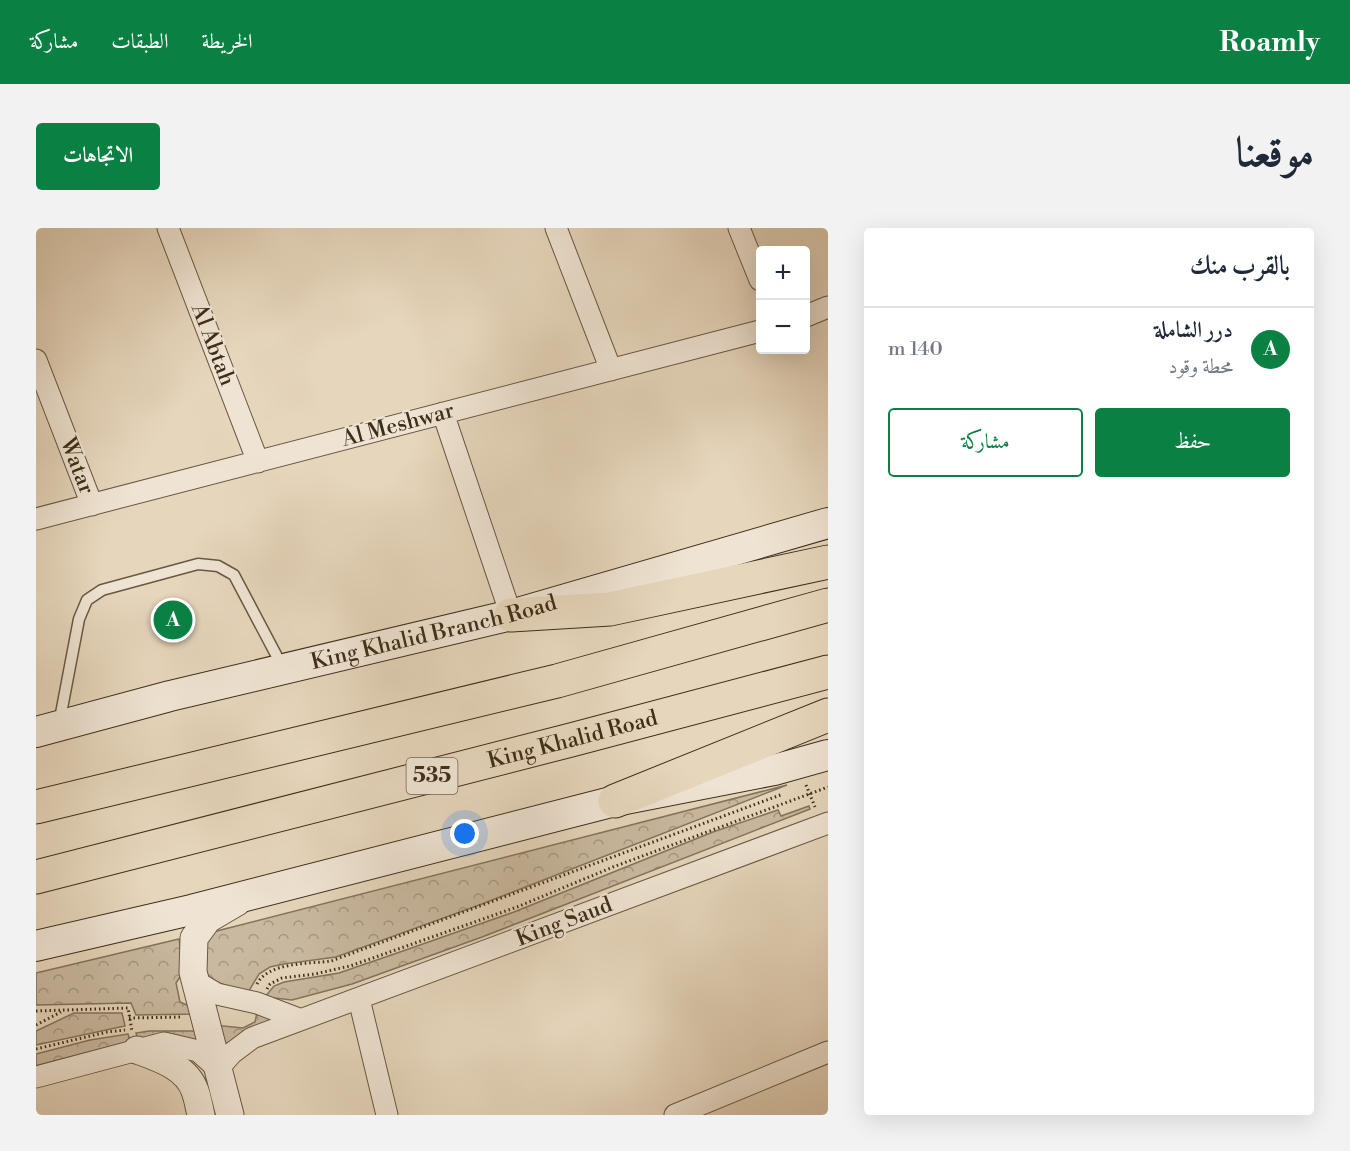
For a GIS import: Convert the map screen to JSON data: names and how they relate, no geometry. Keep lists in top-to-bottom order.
{
  "streets": {
    "highway": ["King Khalid Road", "535"],
    "main road": ["King Khalid Branch Road"],
    "street": [
      "Al Abtah",
      "Al Meshwar",
      "Watar",
      "King Saud"
    ]
  },
  "crossings": [
    ["Al Abtah", "Al Meshwar"],
    ["Al Meshwar", "Watar"]
  ],
  "page": {
    "header": "Roamly",
    "nav": ["الخريطة", "الطبقات", "مشاركة"],
    "title": "موقعنا",
    "buttons": [
      "الاتجاهات",
      ["حفظ", "مشاركة"]
    ],
    "heading": "بالقرب منك",
    "map_buttons": ["+", "−"],
    "list": [
      {
        "mark": "A",
        "name": "درر الشاملة",
        "note": "محطة وقود",
        "value": "140 m"
      }
    ],
    "pins": "A"
  }
}
